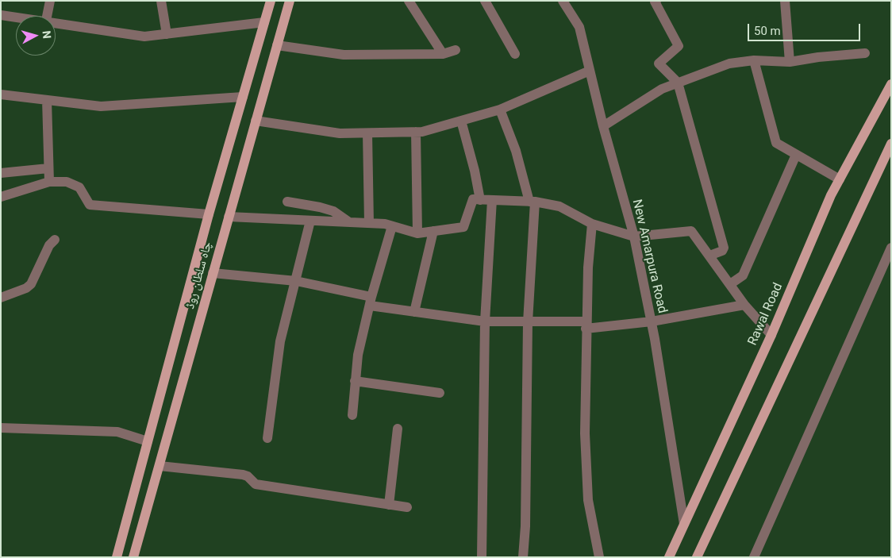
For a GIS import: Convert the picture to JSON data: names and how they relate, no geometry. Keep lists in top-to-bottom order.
{
  "streets": {
    "main road": ["چاہ سلطان روڈ", "Rawal Road"],
    "street": ["New Amarpura Road"]
  },
  "crossings": [
    ["New Amarpura Road", "Rawal Road"]
  ],
  "scale_bar": "50 m",
  "north": "right"
}
